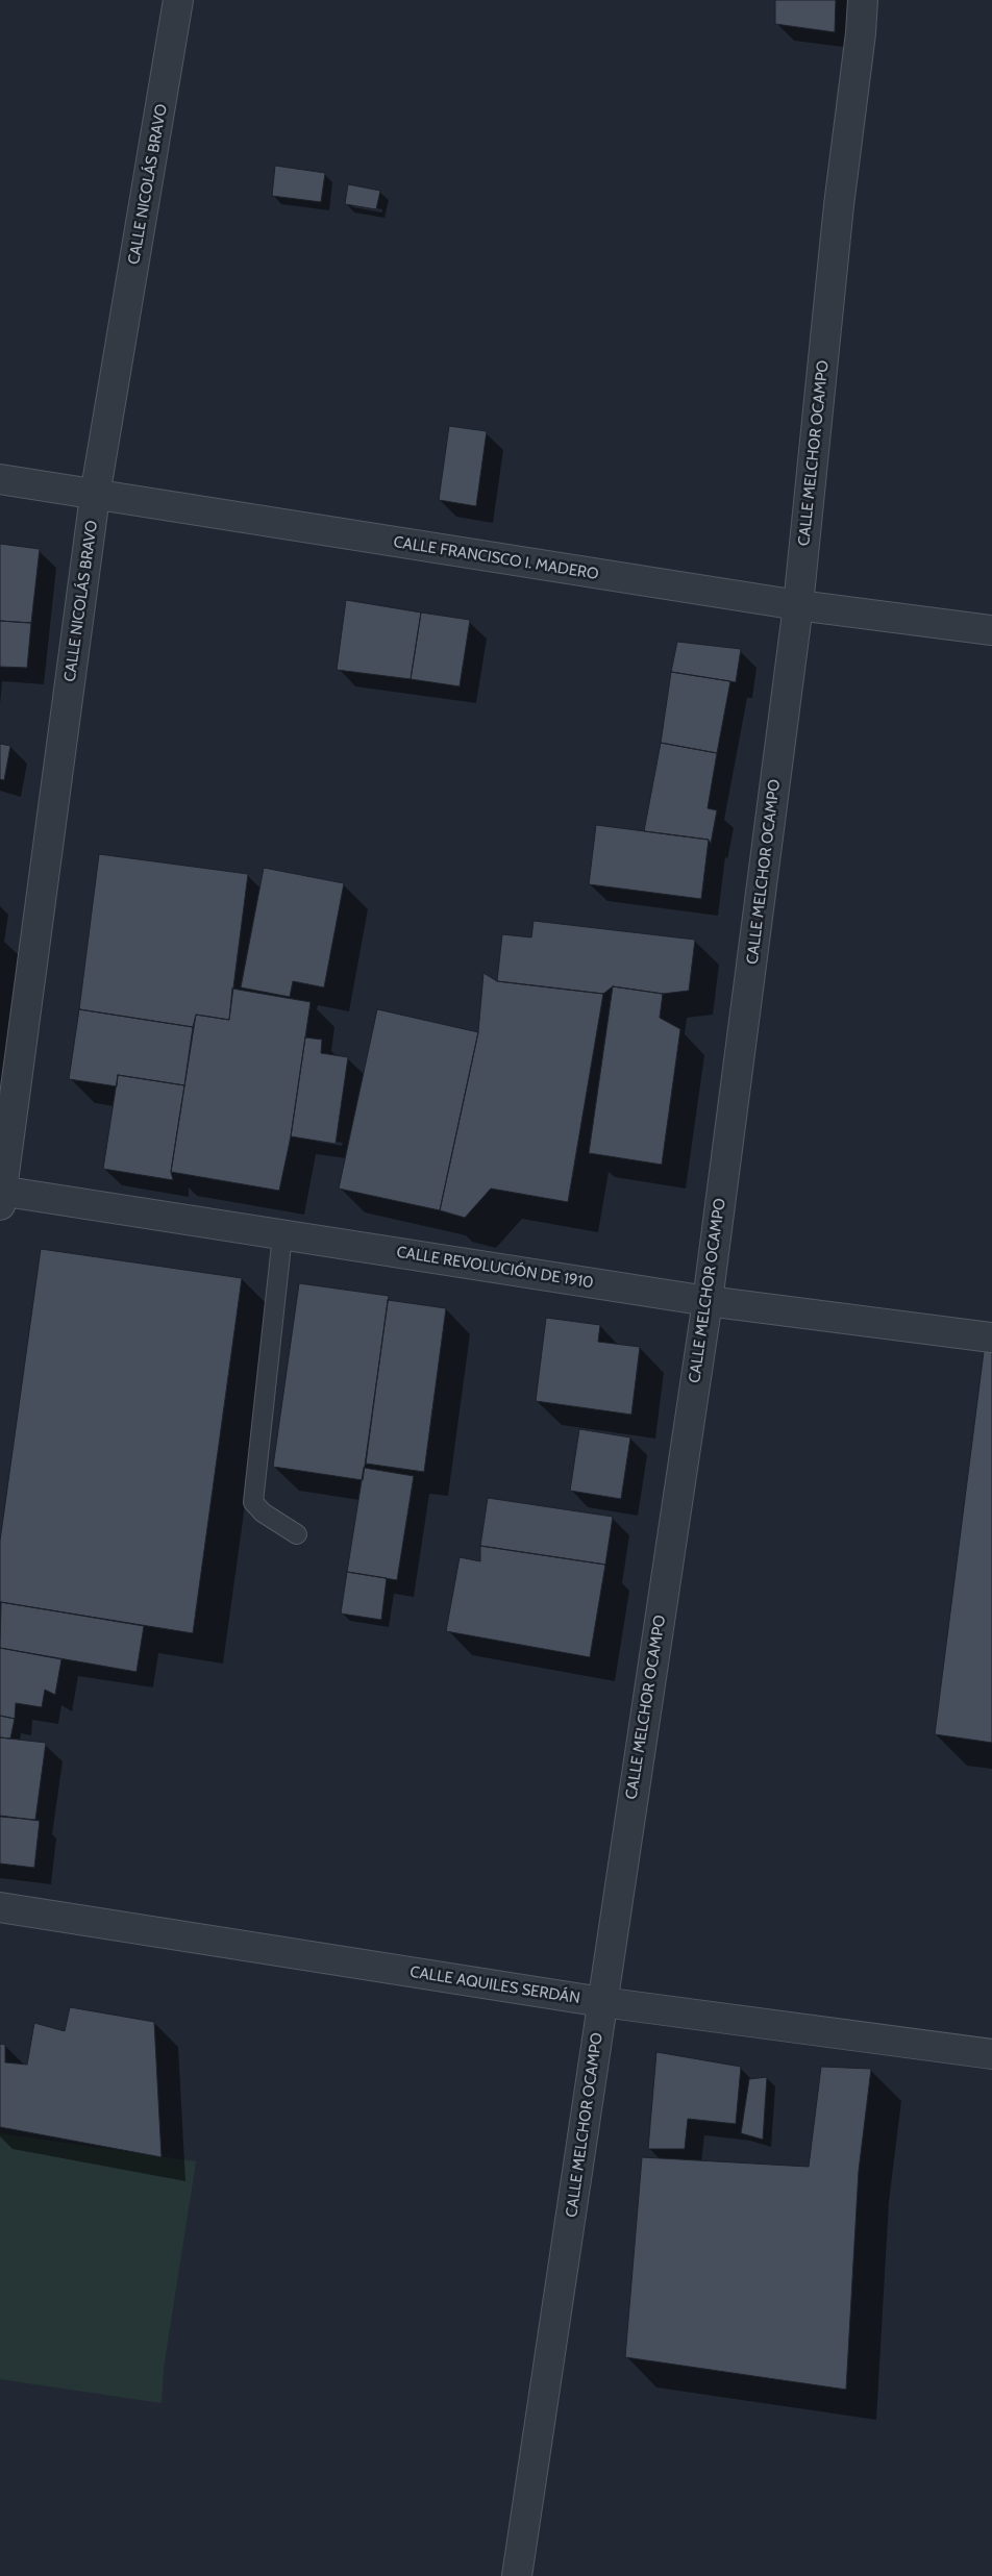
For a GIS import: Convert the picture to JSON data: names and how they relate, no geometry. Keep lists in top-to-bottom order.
{
  "streets": {
    "street": [
      "CALLE NICOLÁS BRAVO",
      "CALLE MELCHOR OCAMPO",
      "CALLE FRANCISCO I. MADERO",
      "CALLE REVOLUCIÓN DE 1910",
      "CALLE AQUILES SERDÁN"
    ]
  },
  "crossings": [
    ["CALLE NICOLÁS BRAVO", "CALLE FRANCISCO I. MADERO"],
    ["CALLE NICOLÁS BRAVO", "CALLE REVOLUCIÓN DE 1910"],
    ["CALLE MELCHOR OCAMPO", "CALLE FRANCISCO I. MADERO"],
    ["CALLE MELCHOR OCAMPO", "CALLE REVOLUCIÓN DE 1910"],
    ["CALLE MELCHOR OCAMPO", "CALLE AQUILES SERDÁN"]
  ]
}
